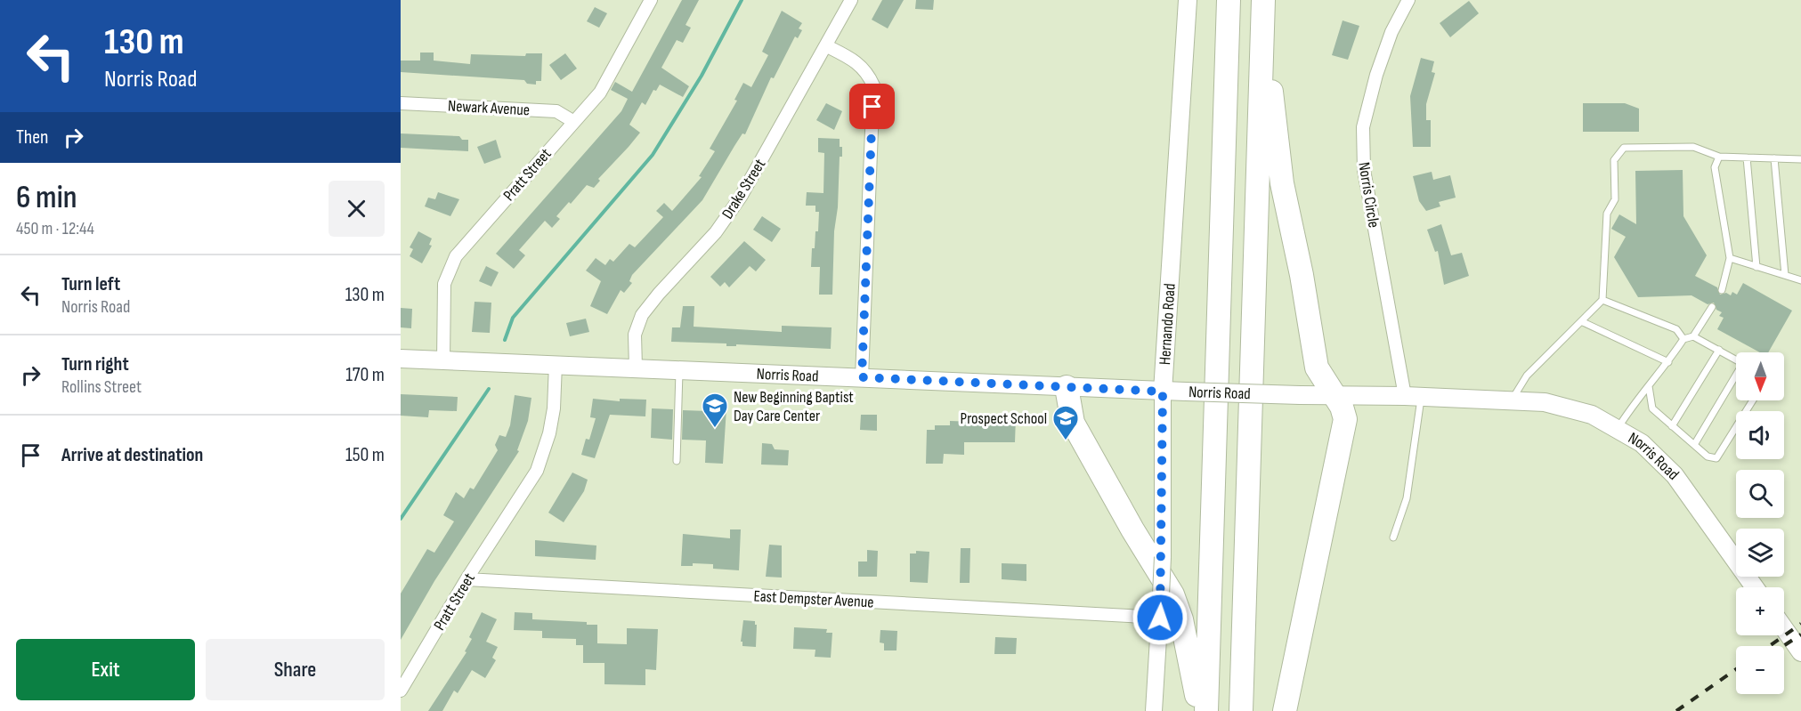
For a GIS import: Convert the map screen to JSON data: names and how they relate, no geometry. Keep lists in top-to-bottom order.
{
  "streets": {
    "main road": ["Hernando Road", "Norris Road"],
    "street": [
      "Newark Avenue",
      "Pratt Street",
      "Drake Street",
      "Norris Circle",
      "East Dempster Avenue"
    ]
  },
  "crossings": [
    ["Newark Avenue", "Pratt Street"],
    ["Pratt Street", "Norris Road"],
    ["Pratt Street", "East Dempster Avenue"],
    ["Drake Street", "Norris Road"],
    ["Norris Circle", "Norris Road"],
    ["Hernando Road", "Norris Road"],
    ["Hernando Road", "East Dempster Avenue"]
  ],
  "places": {
    "school or university": ["New Beginning Baptist Day Care Center", "Prospect School"]
  },
  "north": "bottom",
  "page": {
    "turn": ["130 m", "Norris Road"],
    "then": "Then",
    "heading": ["6 min", "450 m · 12:44"],
    "list": [
      {
        "name": "Turn left",
        "note": "Norris Road",
        "value": "130 m"
      },
      {
        "name": "Turn right",
        "note": "Rollins Street",
        "value": "170 m"
      },
      {
        "name": "Arrive at destination",
        "value": "150 m"
      }
    ],
    "map_buttons": ["+", "−"],
    "buttons": ["Exit", "Share"]
  }
}
